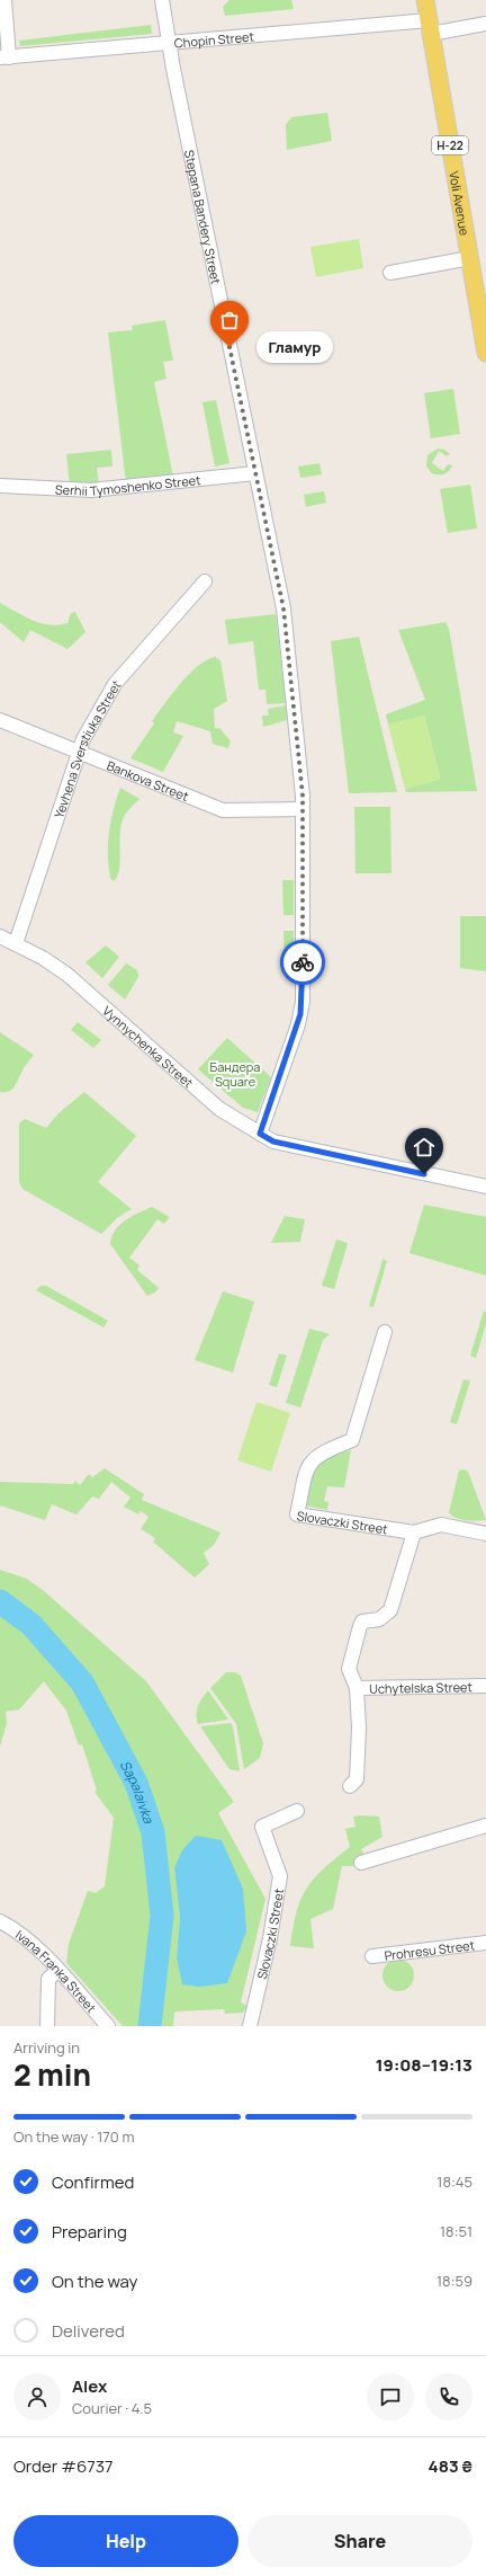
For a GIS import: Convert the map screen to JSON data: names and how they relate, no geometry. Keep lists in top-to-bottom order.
{
  "streets": {
    "main road": ["Н-22", "Voli Avenue"],
    "street": [
      "Chopin Street",
      "Stepana Bandery Street",
      "Serhii Tymoshenko Street",
      "Yevhena Sverstiuka Street",
      "Bankova Street",
      "Vynnychenka Street",
      "Slovaczki Street",
      "Uchytelska Street",
      "Prohresu Street",
      "Ivana Franka Street"
    ]
  },
  "crossings": [
    ["Chopin Street", "Voli Avenue"],
    ["Chopin Street", "Stepana Bandery Street"],
    ["Stepana Bandery Street", "Serhii Tymoshenko Street"],
    ["Stepana Bandery Street", "Bankova Street"],
    ["Stepana Bandery Street", "Vynnychenka Street"],
    ["Yevhena Sverstiuka Street", "Bankova Street"],
    ["Yevhena Sverstiuka Street", "Vynnychenka Street"]
  ],
  "water": ["Sapalaivka"],
  "parks": ["Бандера Square"],
  "places": ["Гламур"],
  "page": {
    "bubble": "Гламур",
    "heading": ["2 min", "Arriving in", "19:08–19:13"],
    "panel": [
      "Alex",
      "Courier · 4.5",
      "Order #6737",
      "483 ₴"
    ],
    "bar": "On the way · 170 m",
    "list": [
      ["Confirmed", "18:45"],
      ["Preparing", "18:51"],
      ["On the way", "18:59"],
      "Delivered"
    ],
    "buttons": ["Help", "Share"]
  }
}
